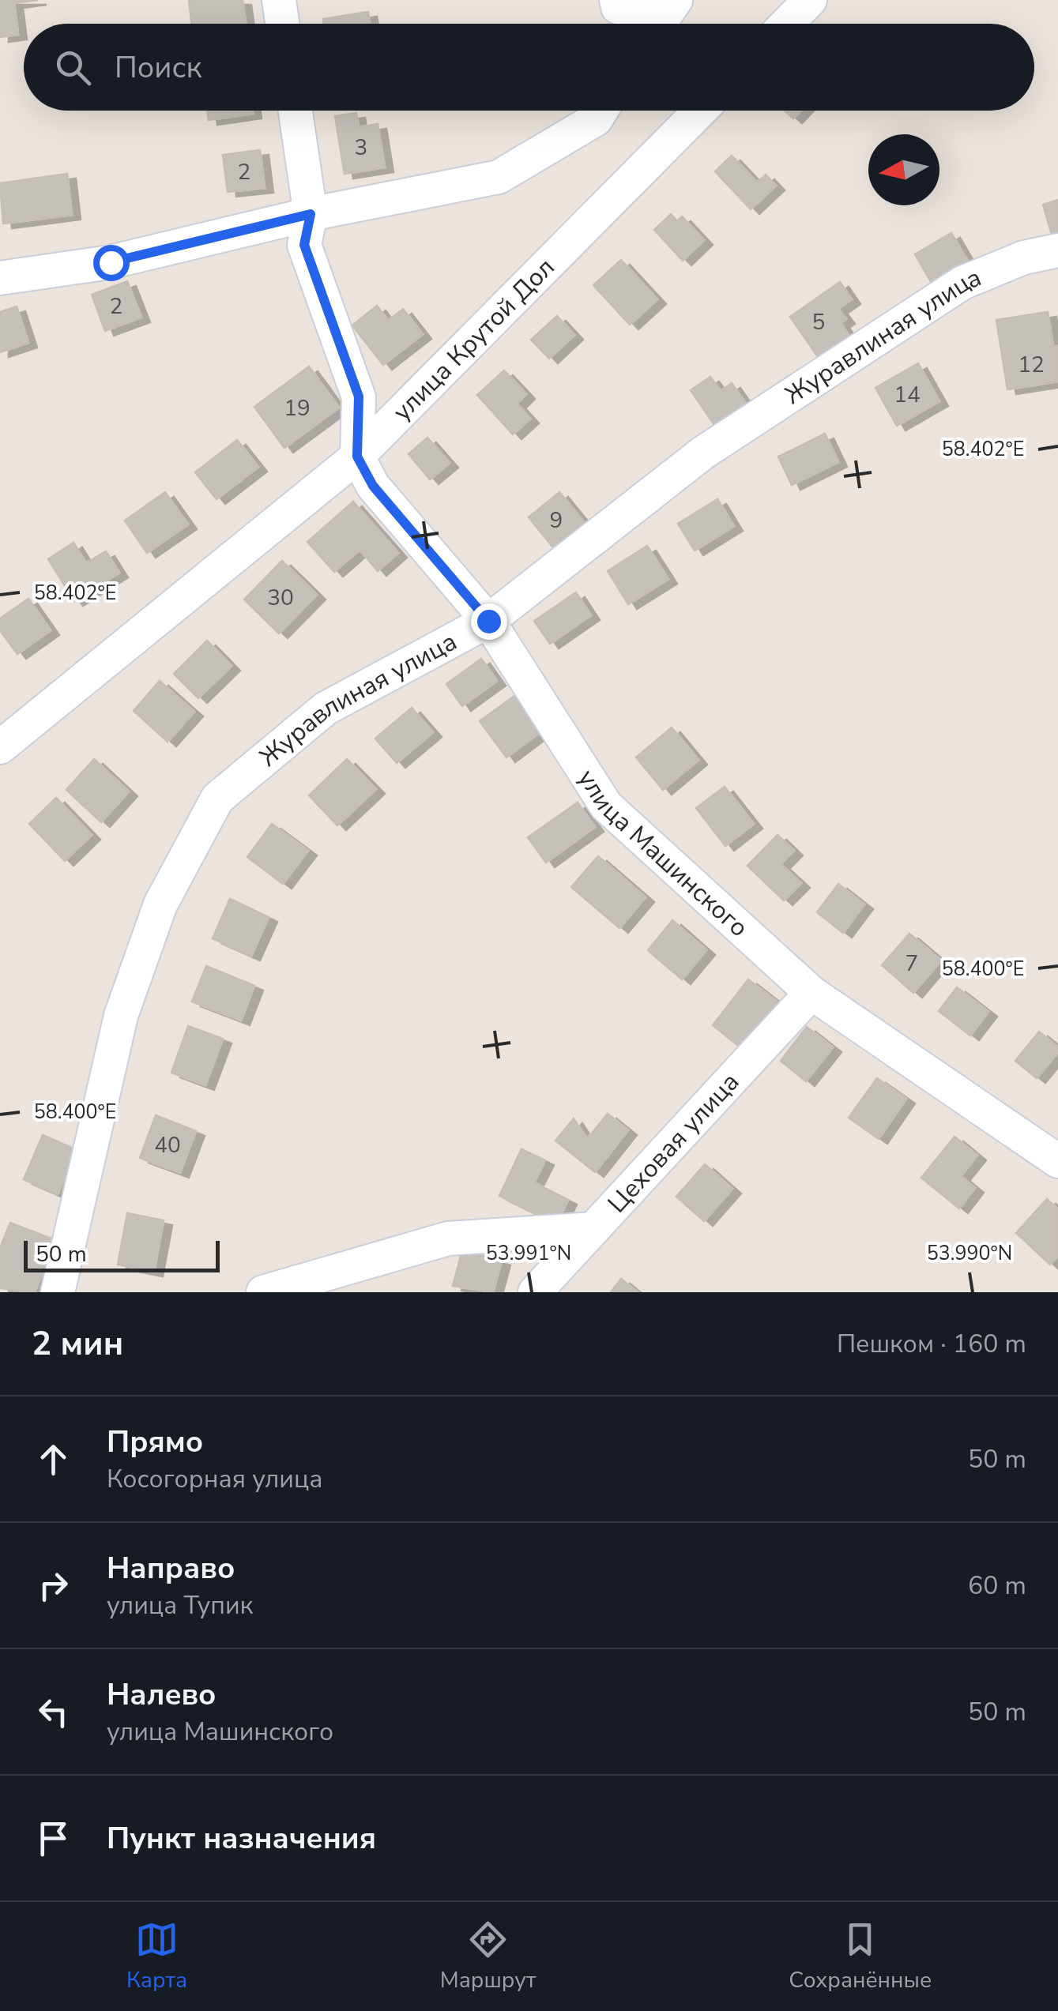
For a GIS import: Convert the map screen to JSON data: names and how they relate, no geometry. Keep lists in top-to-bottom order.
{
  "streets": {
    "street": [
      "Журавлиная улица",
      "улица Крутой Дол",
      "улица Машинского",
      "Цеховая улица"
    ]
  },
  "crossings": [
    ["Журавлиная улица", "улица Машинского"],
    ["улица Крутой Дол", "улица Машинского"],
    ["улица Машинского", "Цеховая улица"]
  ],
  "house_numbers": [
    "3",
    "2",
    "2",
    "5",
    "12",
    "14",
    "19",
    "9",
    "30",
    "7",
    "40"
  ],
  "scale_bar": "50 m",
  "north": "left",
  "page": {
    "search": "Поиск",
    "scale": "50 m",
    "heading": ["2 мин", "Пешком · 160 m"],
    "list": [
      ["Прямо", "Косогорная улица", "50 m"],
      ["Направо", "улица Тупик", "60 m"],
      ["Налево", "улица Машинского", "50 m"],
      "Пункт назначения"
    ],
    "nav": ["Карта", "Маршрут", "Сохранённые"]
  },
  "coordinates": [
    "58.402°E",
    "58.400°E",
    "53.991°N",
    "53.990°N"
  ]
}
